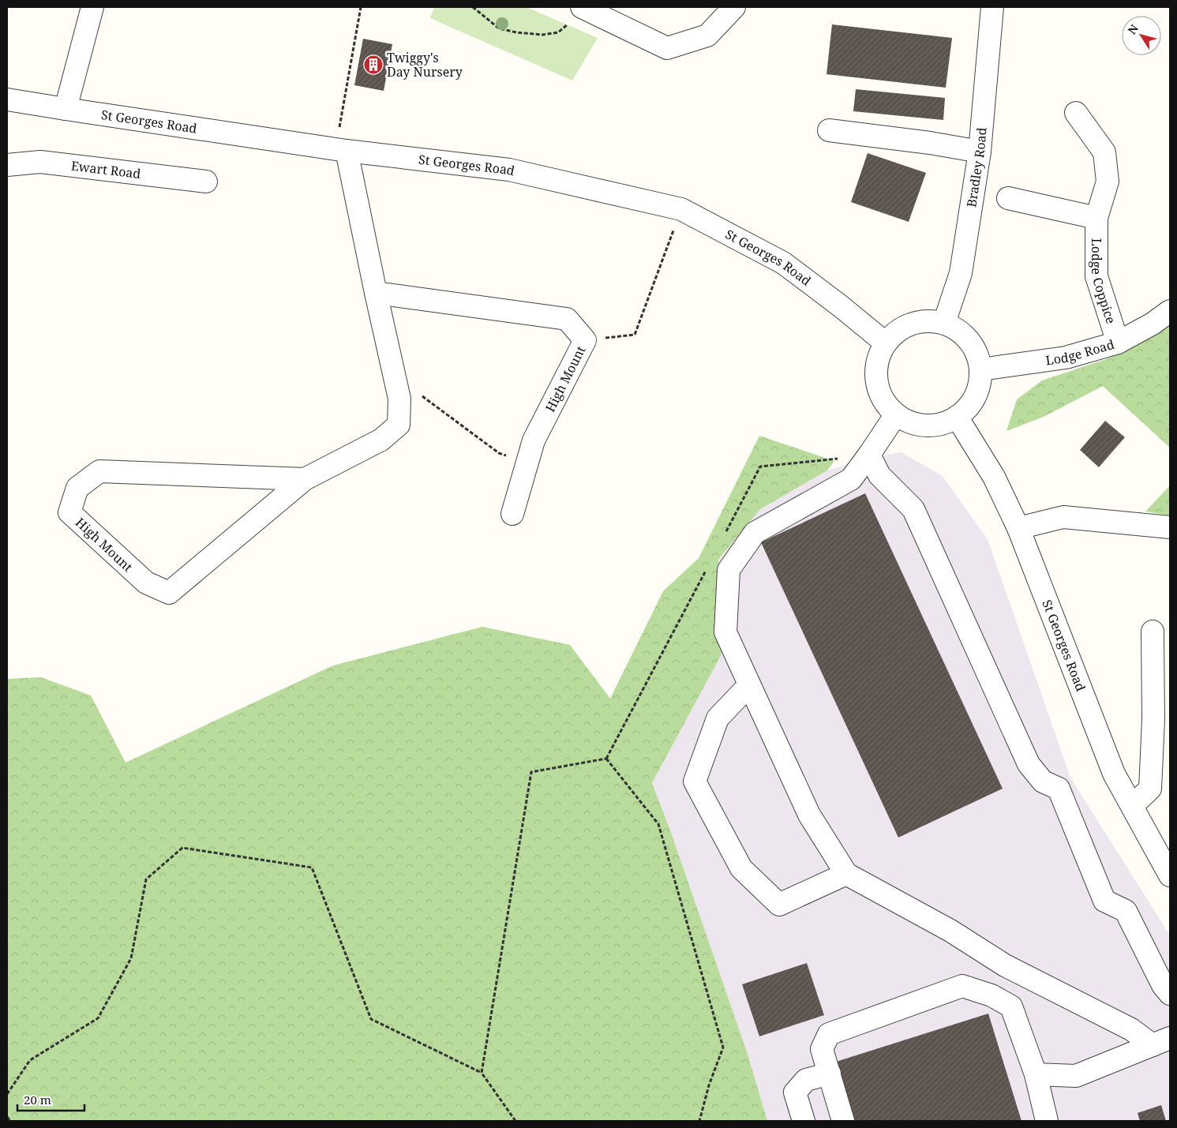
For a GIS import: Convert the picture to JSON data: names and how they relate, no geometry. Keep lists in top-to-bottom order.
{
  "streets": {
    "street": [
      "St Georges Road",
      "Bradley Road",
      "Ewart Road",
      "Lodge Coppice",
      "Lodge Road",
      "High Mount"
    ]
  },
  "crossings": [
    ["St Georges Road", "Bradley Road"],
    ["St Georges Road", "Lodge Road"],
    ["St Georges Road", "High Mount"],
    ["Bradley Road", "Lodge Road"],
    ["Lodge Coppice", "Lodge Road"]
  ],
  "places": {
    "building": ["Twiggy's Day Nursery"]
  },
  "scale_bar": "20 m",
  "north": "top left"
}
